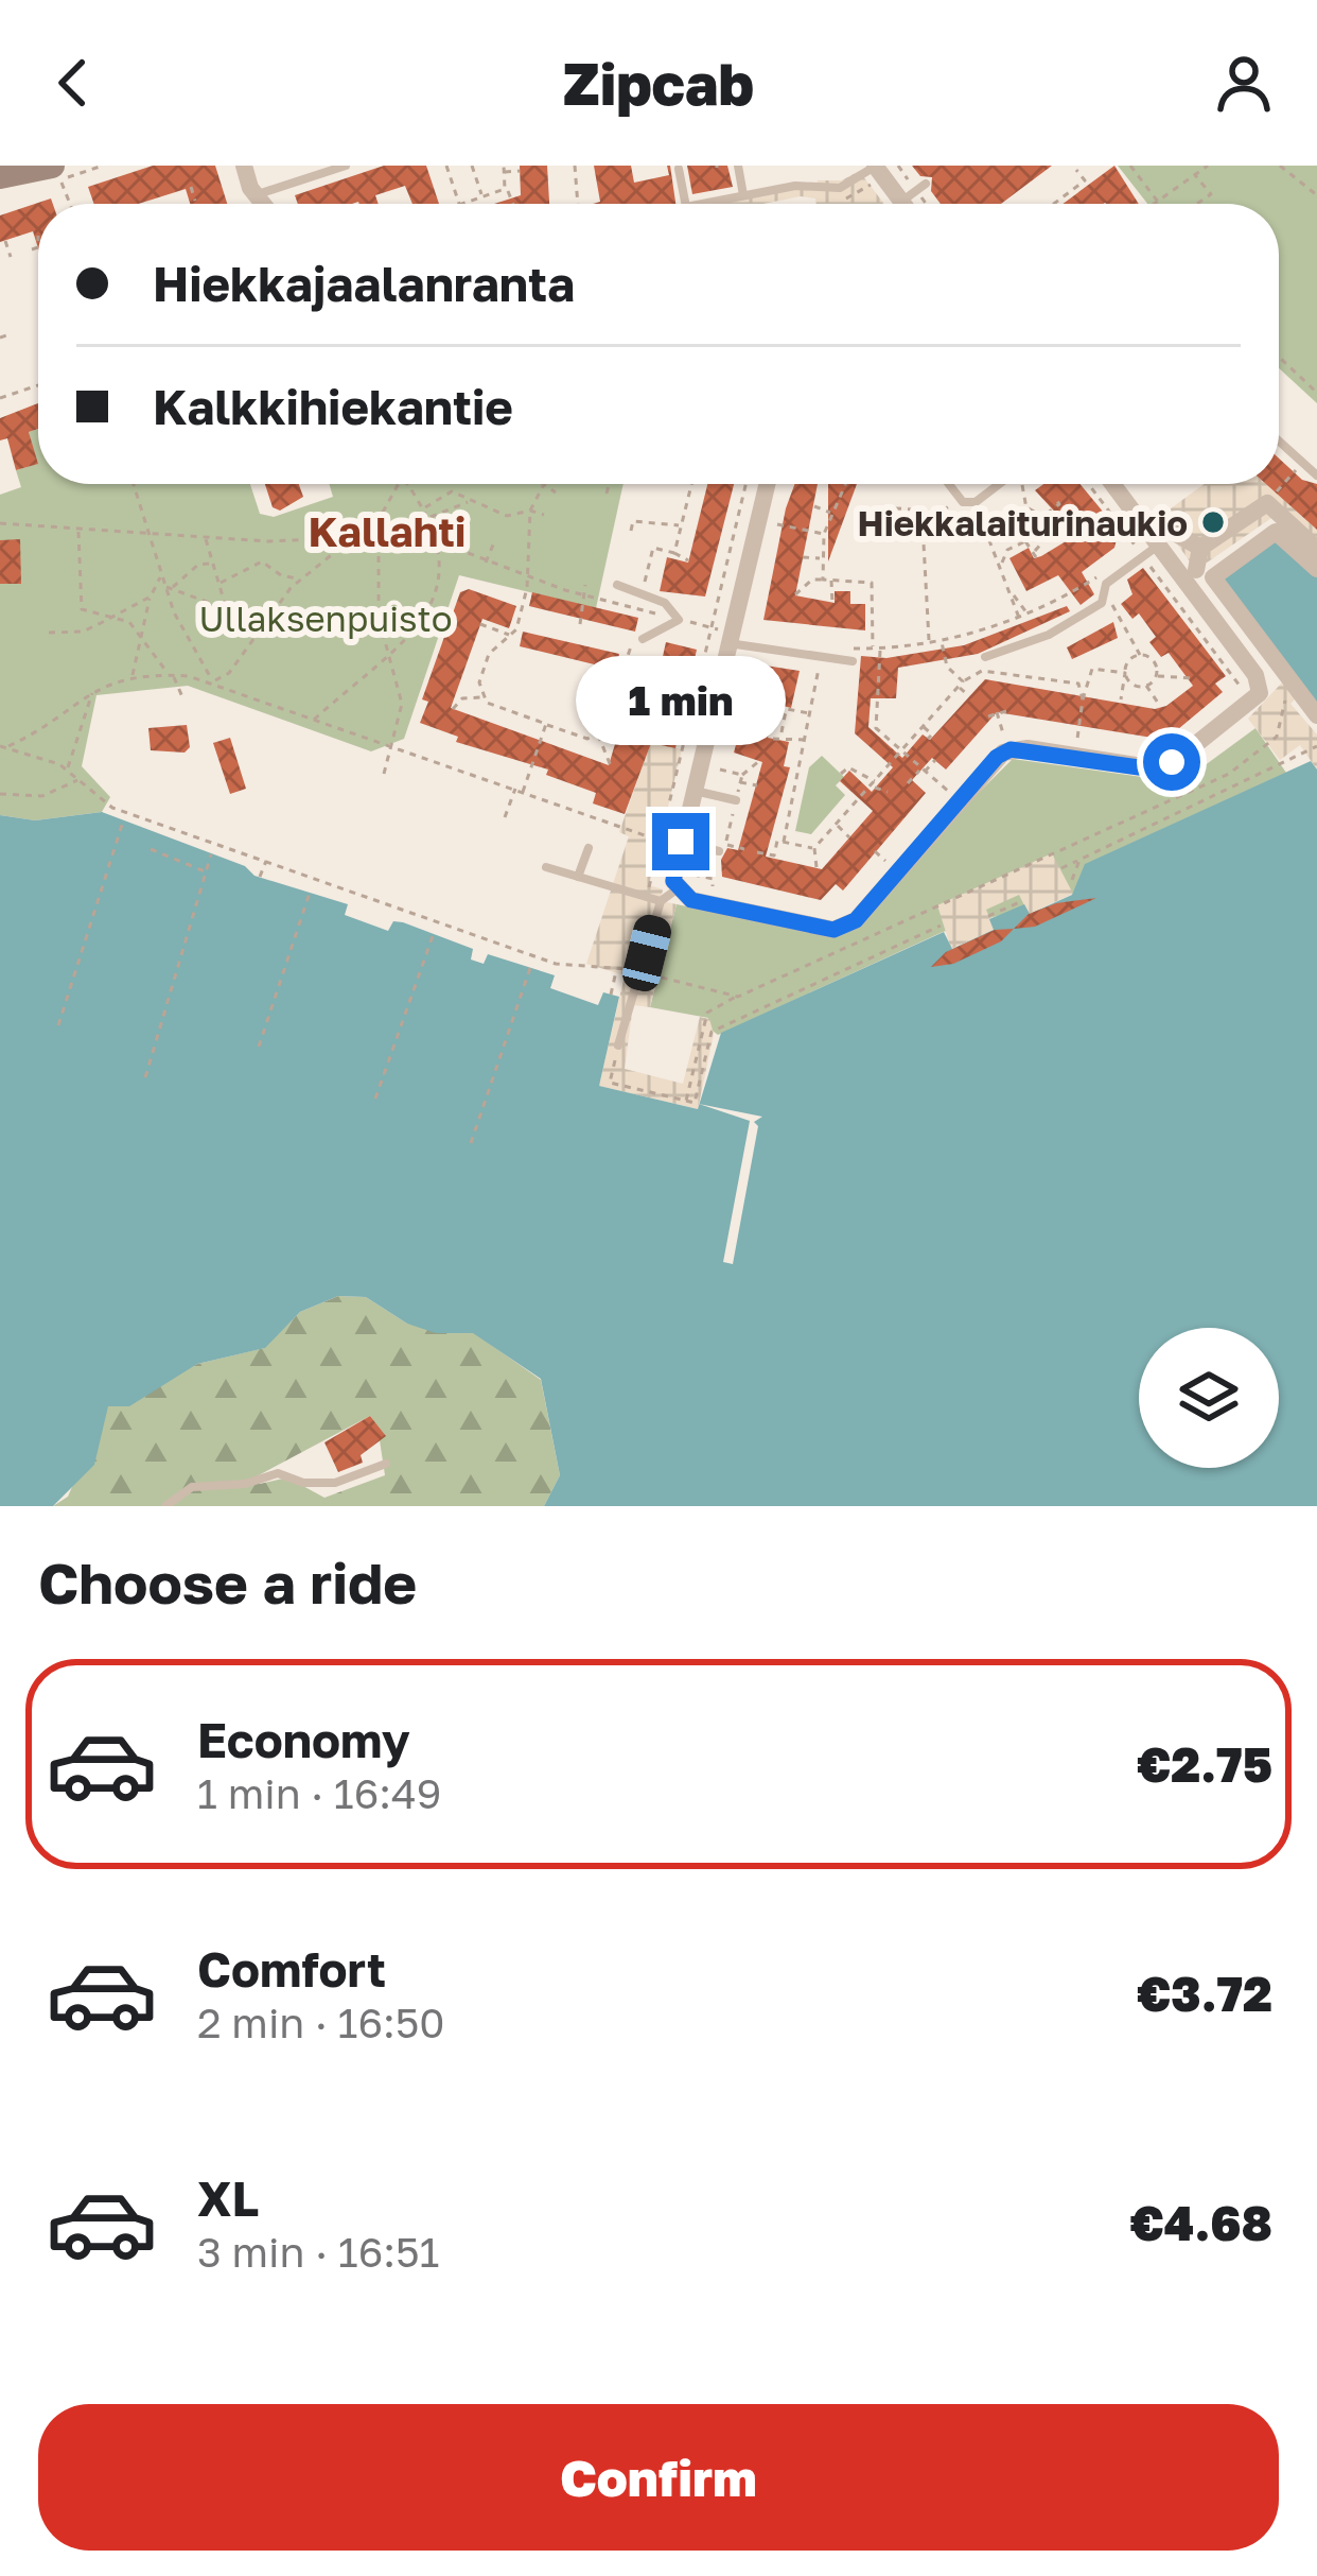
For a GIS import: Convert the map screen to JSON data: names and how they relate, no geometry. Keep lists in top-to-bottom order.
{
  "districts": ["Kallahti"],
  "parks": ["Ullaksenpuisto"],
  "places": ["Hiekkalaiturinaukio"],
  "page": {
    "header": "Zipcab",
    "banner": ["Hiekkajaalanranta", "Kalkkihiekantie"],
    "bubble": "1 min",
    "heading": "Choose a ride",
    "list": [
      {
        "name": "Economy",
        "note": "1 min · 16:49",
        "value": "€2.75"
      },
      {
        "name": "Comfort",
        "note": "2 min · 16:50",
        "value": "€3.72"
      },
      {
        "name": "XL",
        "note": "3 min · 16:51",
        "value": "€4.68"
      }
    ],
    "buttons": "Confirm"
  }
}
